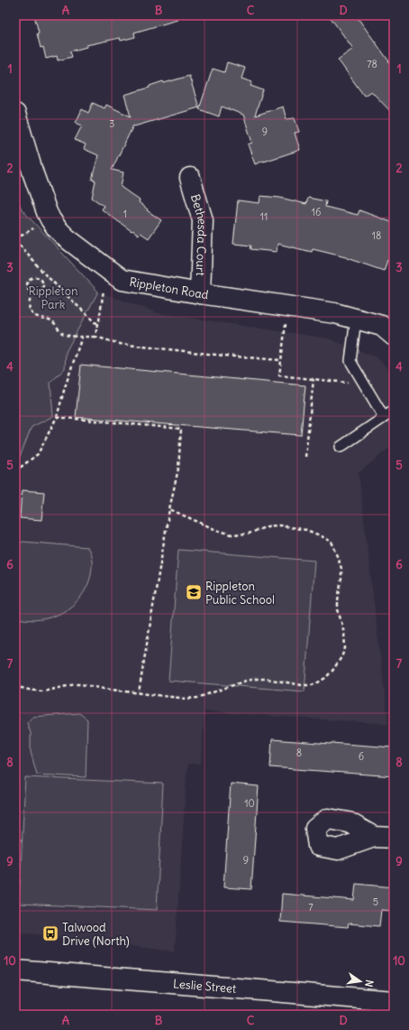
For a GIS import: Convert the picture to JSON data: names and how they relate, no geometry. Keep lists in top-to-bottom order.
{
  "streets": {
    "street": ["Bethesda Court", "Rippleton Road", "Leslie Street"]
  },
  "crossings": [
    ["Bethesda Court", "Rippleton Road"]
  ],
  "parks": ["Rippleton Park"],
  "places": {
    "school or university": ["Rippleton Public School"],
    "bus stop": ["Talwood Drive (North)"]
  },
  "house_numbers": [
    "78",
    "3",
    "9",
    "16",
    "1",
    "11",
    "18",
    "8",
    "6",
    "10",
    "9",
    "5",
    "7"
  ],
  "north": "right",
  "grid": {
    "columns": [
      "A",
      "B",
      "C",
      "D"
    ],
    "rows": [
      "1",
      "2",
      "3",
      "4",
      "5",
      "6",
      "7",
      "8",
      "9",
      "10"
    ]
  }
}
